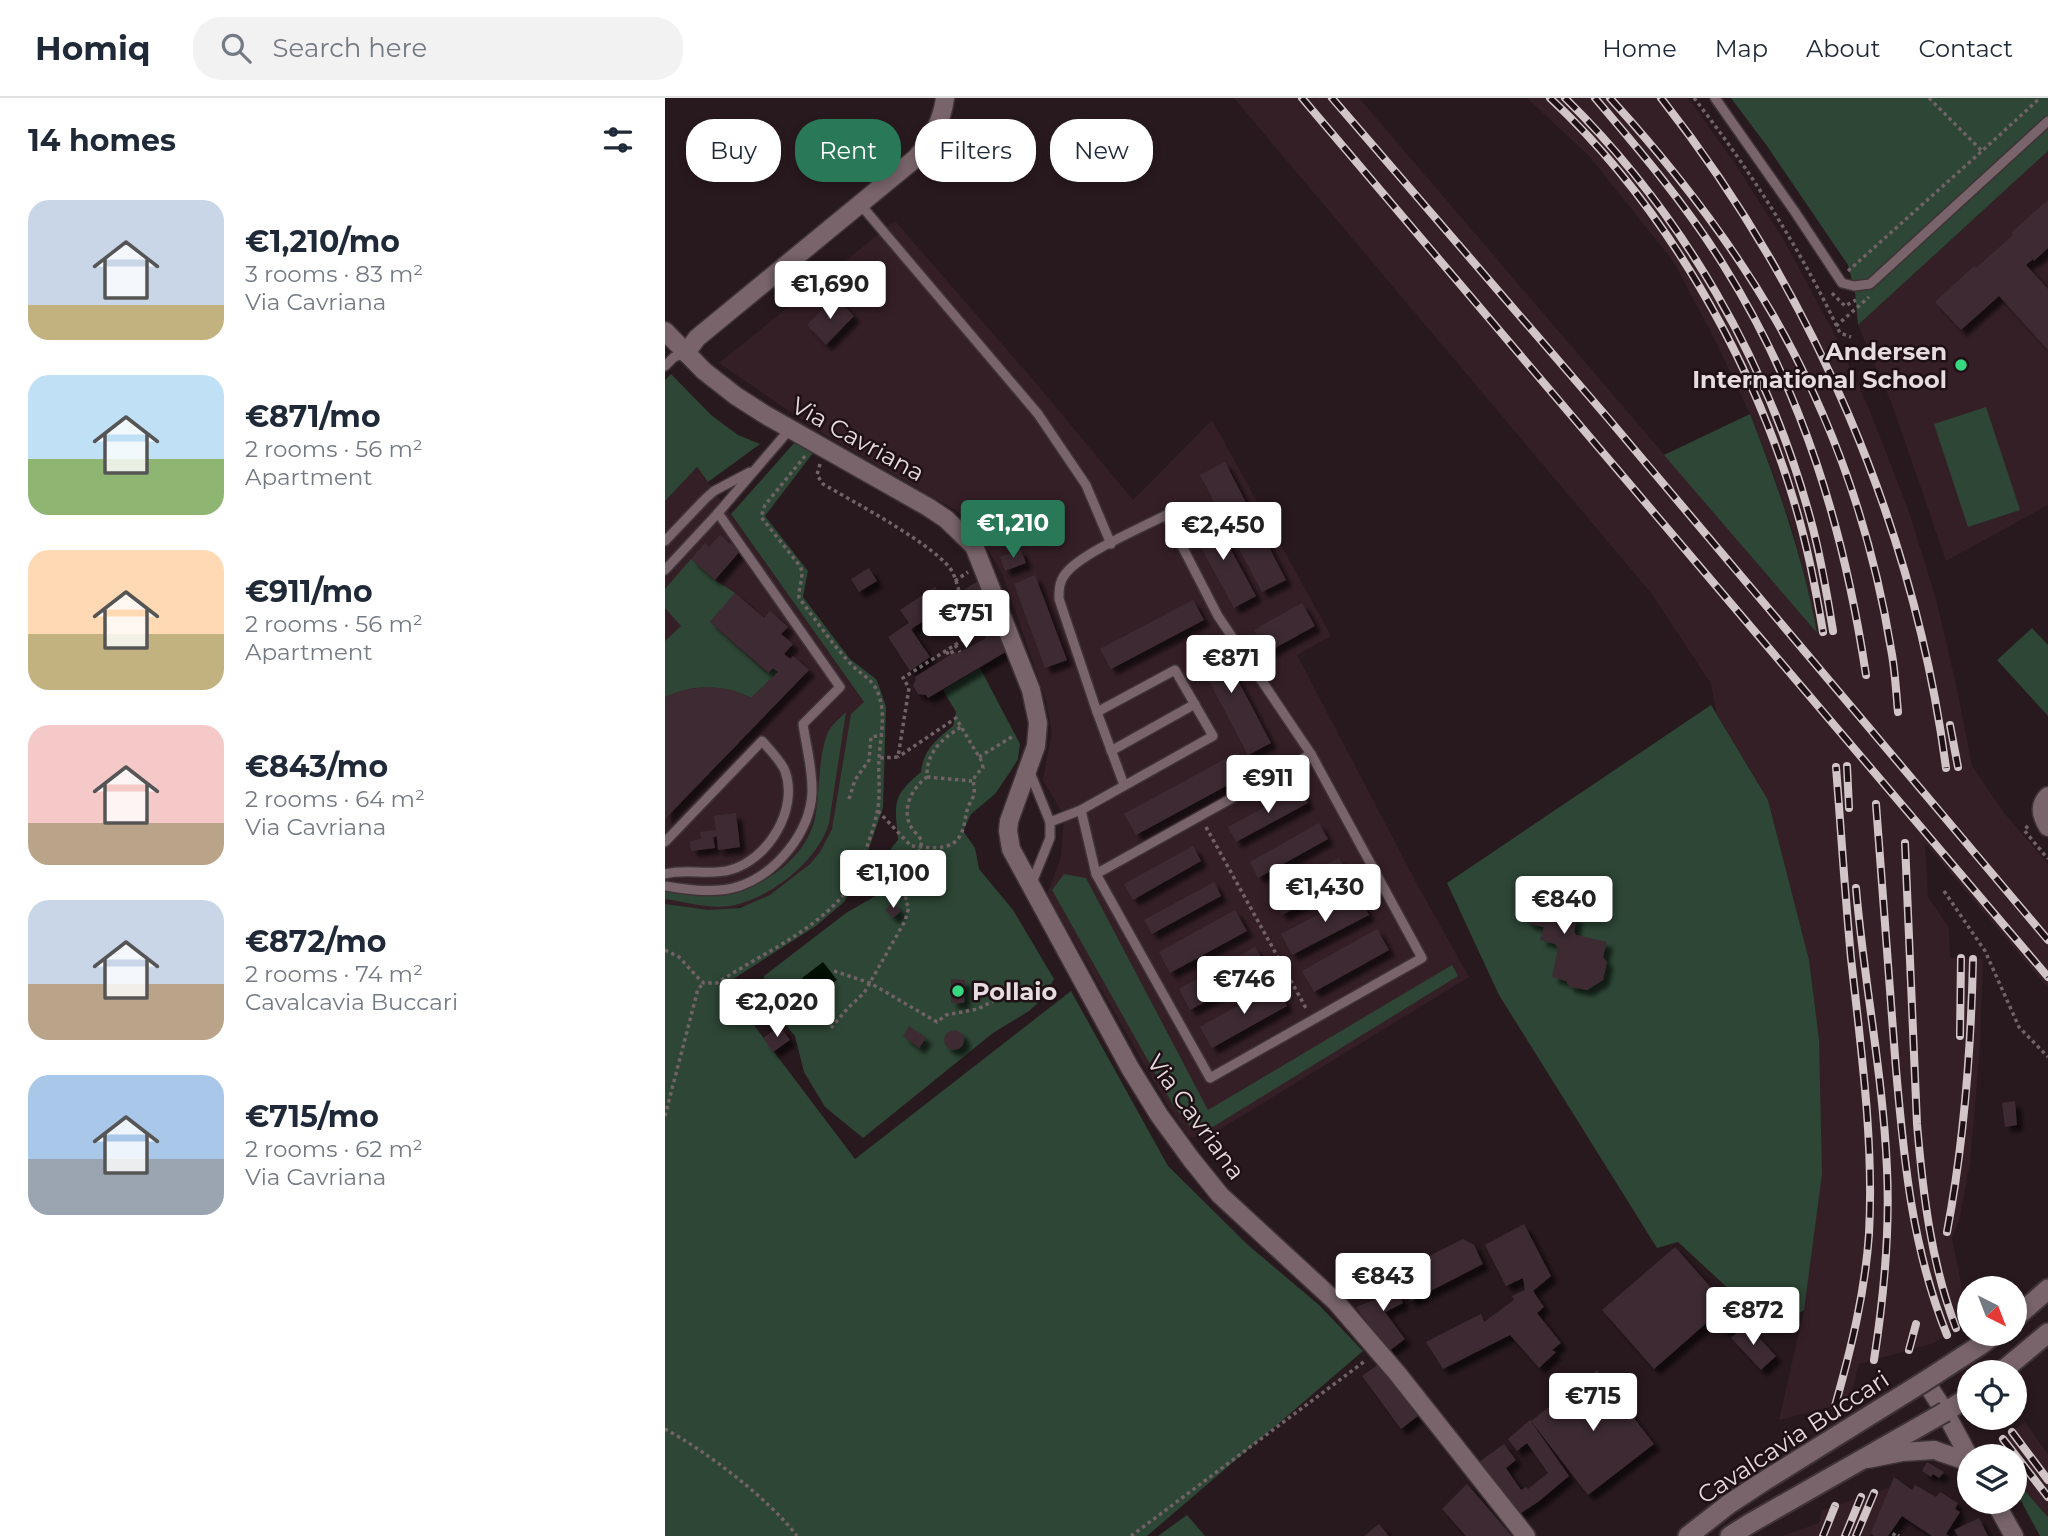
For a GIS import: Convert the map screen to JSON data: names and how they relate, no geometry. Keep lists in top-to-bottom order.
{
  "streets": {
    "street": ["Via Cavriana", "Cavalcavia Buccari"]
  },
  "places": ["Andersen International School", "Pollaio"],
  "north": "bottom right",
  "page": {
    "header": "Homiq",
    "search": "Search here",
    "nav": [
      "Home",
      "Map",
      "About",
      "Contact"
    ],
    "heading": "14 homes",
    "chip": [
      "Buy",
      "Rent",
      "Filters",
      "New"
    ],
    "list": [
      {
        "name": "€1,210/mo",
        "note": "3 rooms · 83 m² · Via Cavriana"
      },
      {
        "name": "€871/mo",
        "note": "2 rooms · 56 m² · Apartment"
      },
      {
        "name": "€911/mo",
        "note": "2 rooms · 56 m² · Apartment"
      },
      {
        "name": "€843/mo",
        "note": "2 rooms · 64 m² · Via Cavriana"
      },
      {
        "name": "€872/mo",
        "note": "2 rooms · 74 m² · Cavalcavia Buccari"
      },
      {
        "name": "€715/mo",
        "note": "2 rooms · 62 m² · Via Cavriana"
      }
    ],
    "price": [
      "€1,690",
      "€1,210",
      "€2,450",
      "€751",
      "€871",
      "€911",
      "€1,100",
      "€1,430",
      "€840",
      "€746",
      "€2,020",
      "€843",
      "€872",
      "€715"
    ]
  }
}
